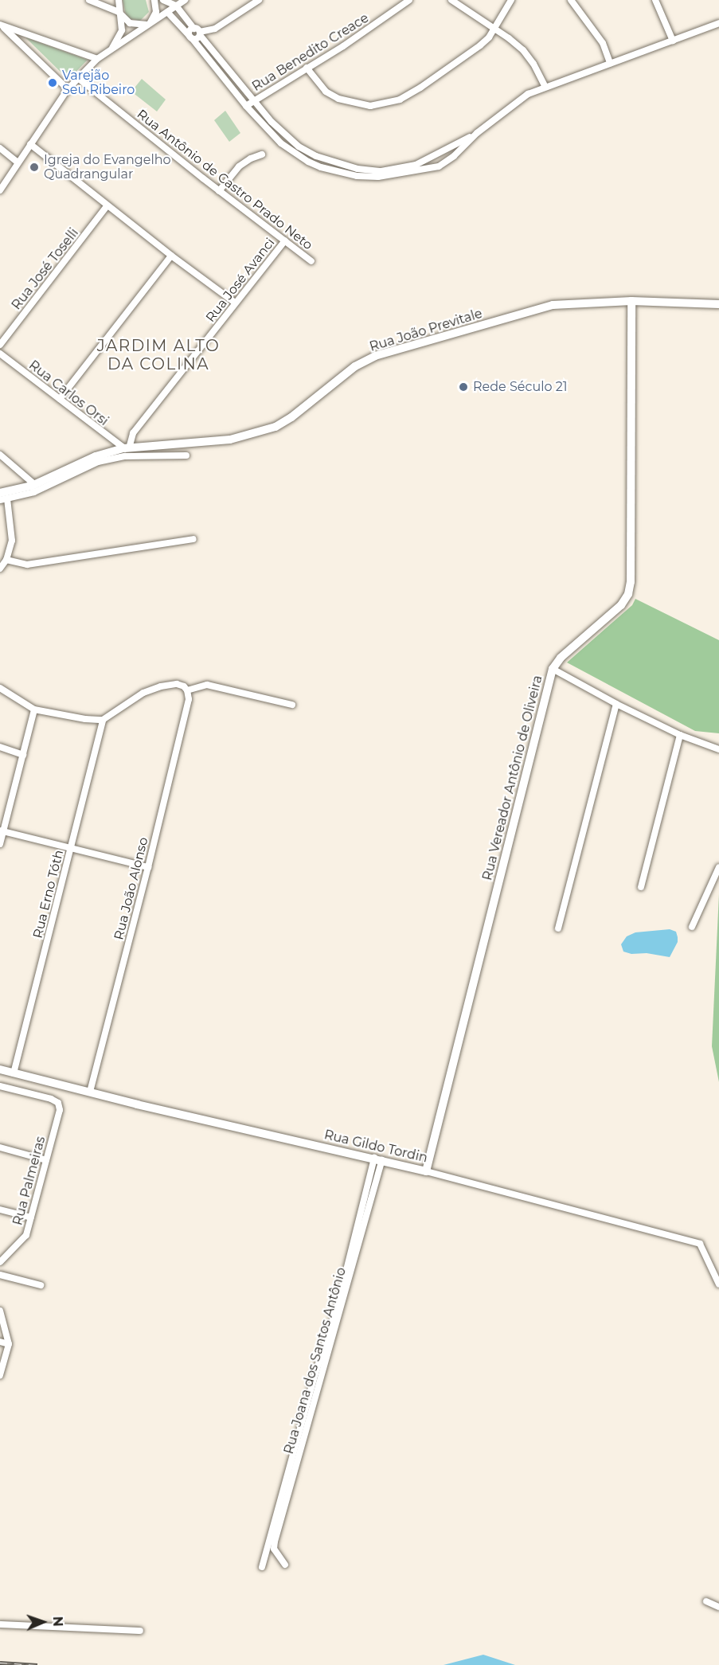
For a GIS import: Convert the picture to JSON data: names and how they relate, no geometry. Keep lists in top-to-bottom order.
{
  "streets": {
    "main road": ["Rua João Previtale", "Rua Vereador Antônio de Oliveira", "Rua Gildo Tordin"],
    "street": [
      "Rua Benedito Creace",
      "Rua Antônio de Castro Prado Neto",
      "Rua José Toselli",
      "Rua José Avanci",
      "Rua Carlos Orsi",
      "Rua João Alonso",
      "Rua Erno Tóth",
      "Rua Palmeiras",
      "Rua Joana dos Santos Antônio"
    ]
  },
  "crossings": [
    ["Rua Antônio de Castro Prado Neto", "Rua José Avanci"],
    ["Rua José Avanci", "Rua João Previtale"],
    ["Rua José Avanci", "Rua Carlos Orsi"],
    ["Rua João Previtale", "Rua Carlos Orsi"],
    ["Rua João Previtale", "Rua Vereador Antônio de Oliveira"],
    ["Rua Vereador Antônio de Oliveira", "Rua Gildo Tordin"],
    ["Rua João Alonso", "Rua Gildo Tordin"],
    ["Rua Erno Tóth", "Rua Gildo Tordin"],
    ["Rua Gildo Tordin", "Rua Joana dos Santos Antônio"]
  ],
  "districts": ["JARDIM ALTO DA COLINA"],
  "places": ["Varejão Seu Ribeiro", "Igreja do Evangelho Quadrangular", "Rede Século 21"],
  "north": "right"
}
